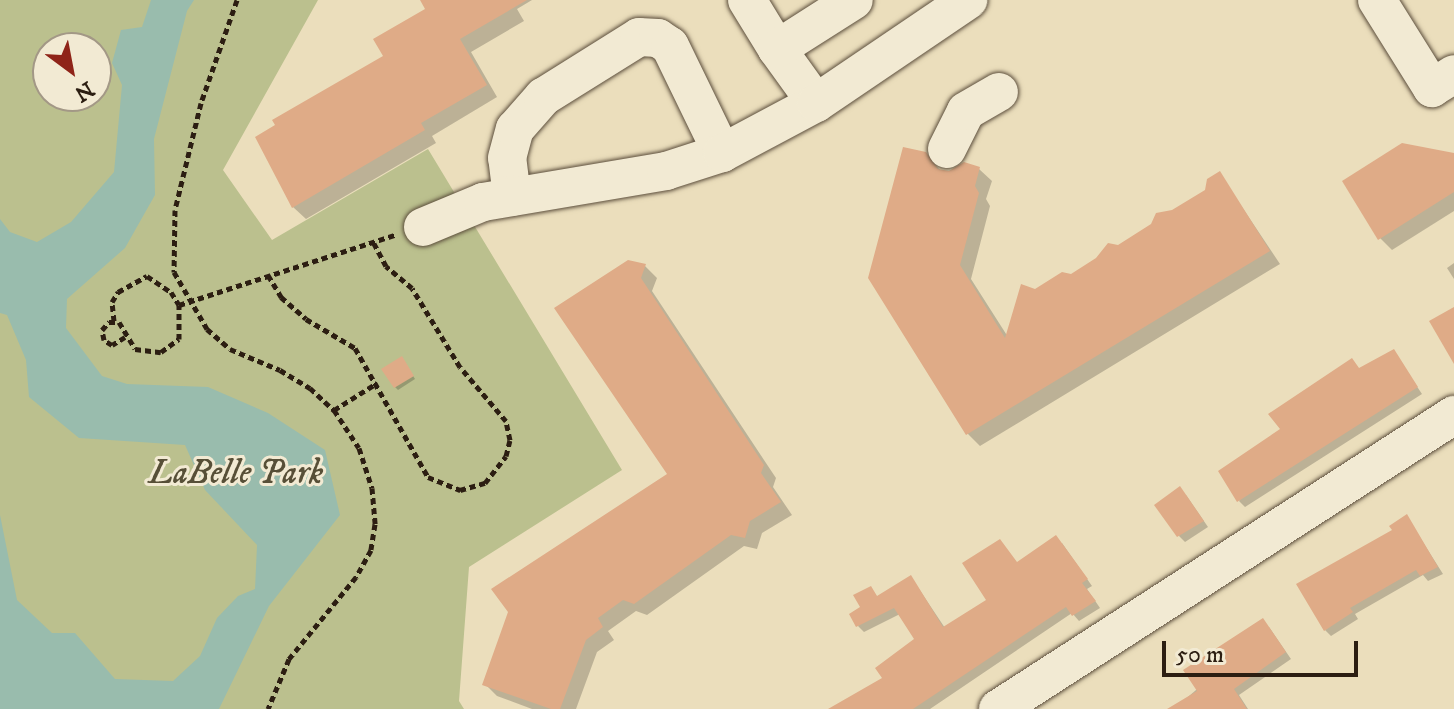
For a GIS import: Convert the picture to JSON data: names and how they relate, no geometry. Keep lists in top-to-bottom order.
{
  "parks": ["LaBelle Park"],
  "scale_bar": "50 m",
  "north": "bottom right"
}
